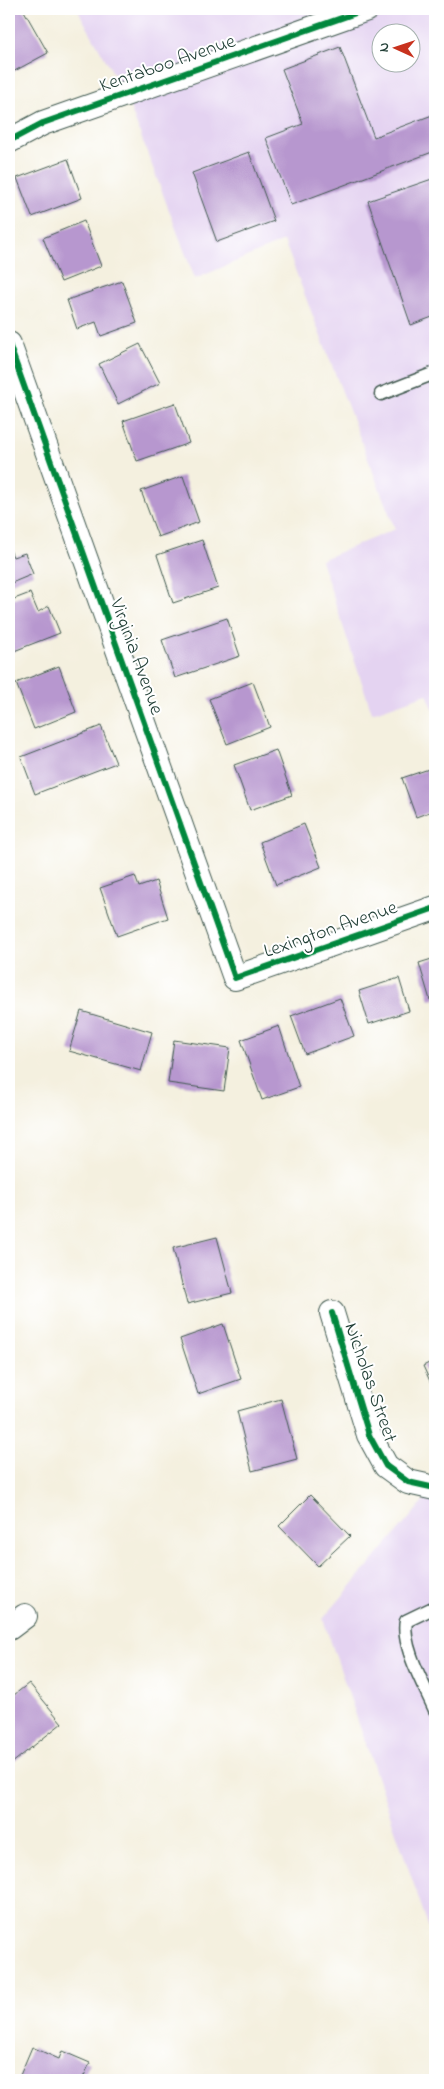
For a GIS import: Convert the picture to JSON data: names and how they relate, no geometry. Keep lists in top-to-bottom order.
{
  "streets": {
    "street": [
      "Kentaboo Avenue",
      "Virginia Avenue",
      "Lexington Avenue",
      "Nicholas Street"
    ]
  },
  "crossings": [
    ["Virginia Avenue", "Lexington Avenue"]
  ],
  "north": "left"
}
